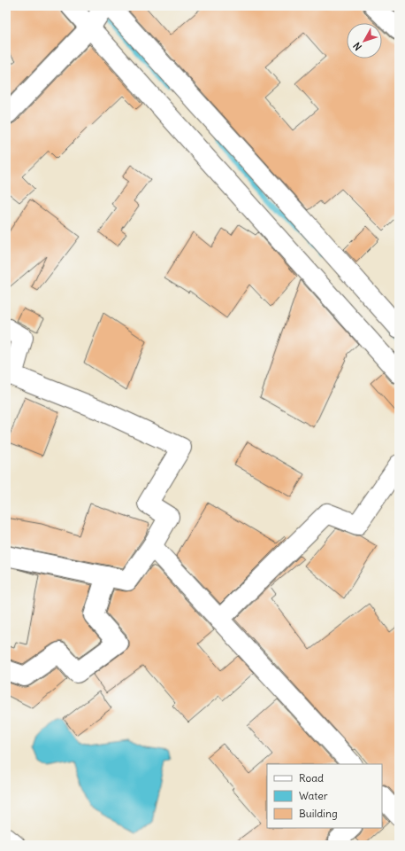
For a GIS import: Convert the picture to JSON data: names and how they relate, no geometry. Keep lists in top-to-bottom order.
{
  "legend": ["Road", "Water", "Building"],
  "north": "bottom left"
}
